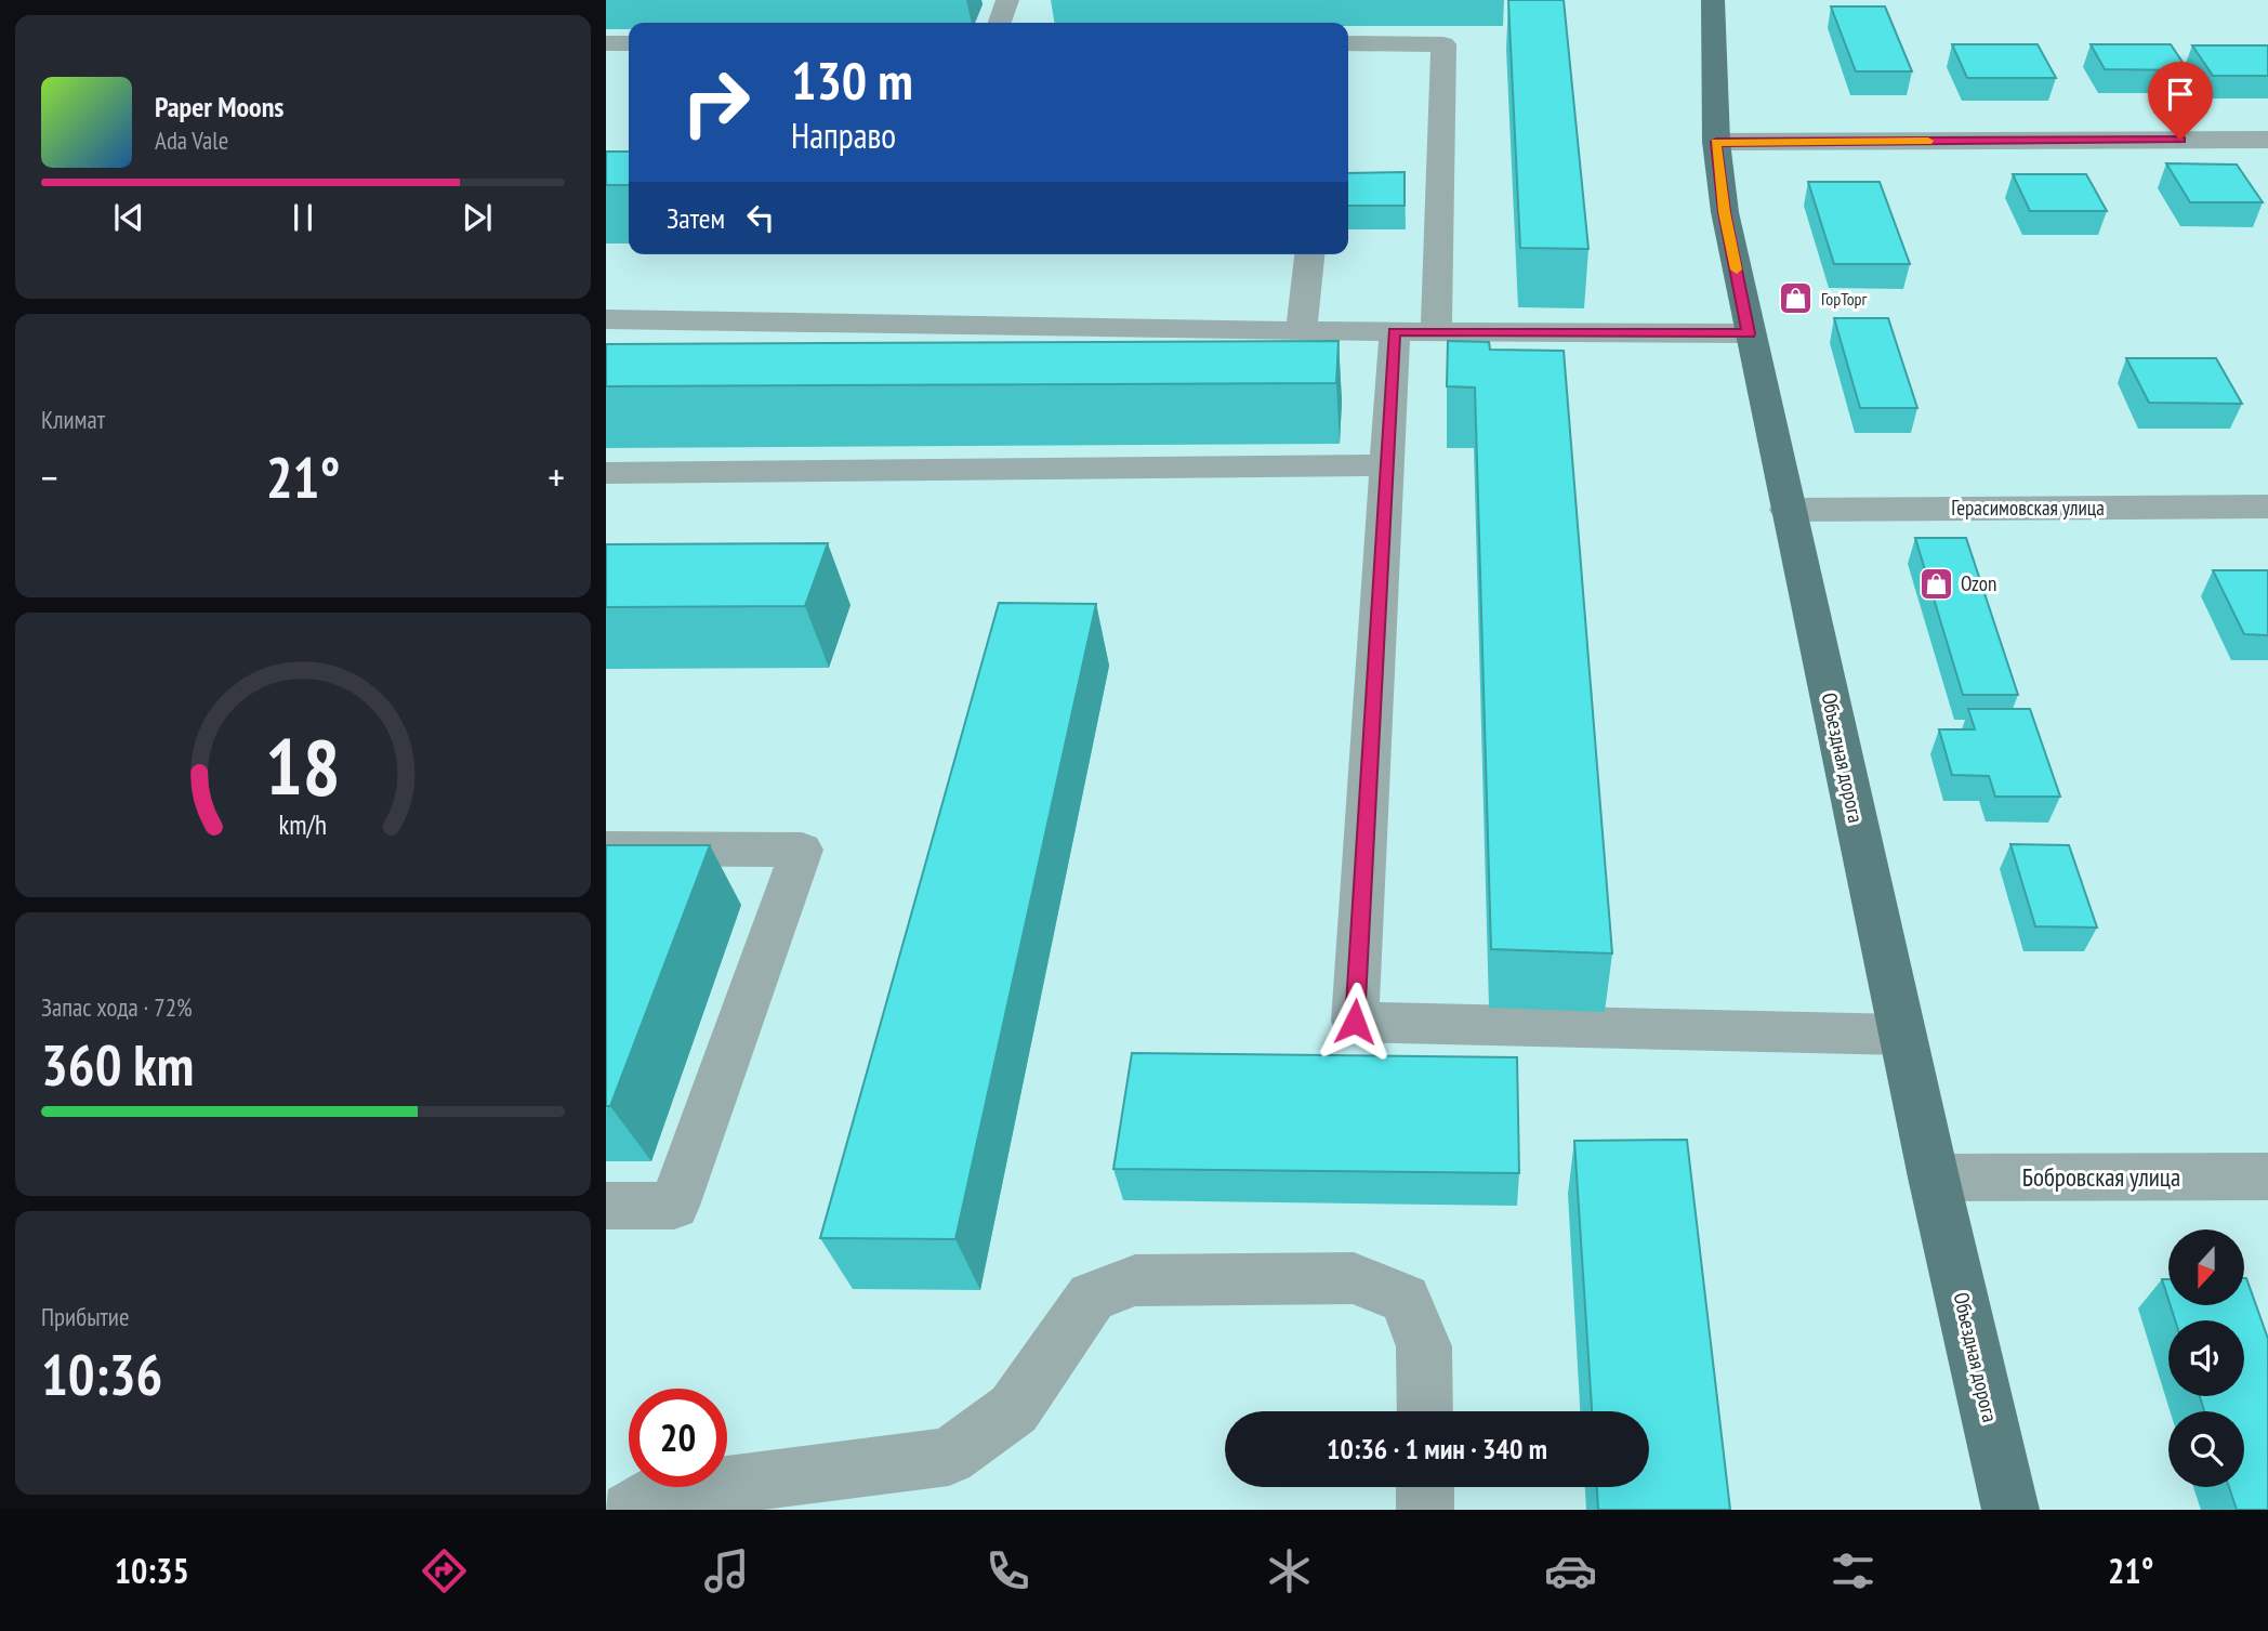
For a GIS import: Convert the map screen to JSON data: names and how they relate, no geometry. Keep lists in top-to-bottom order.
{
  "streets": {
    "main road": ["Объездная дорога"],
    "street": ["Герасимовская улица", "Бобровская улица"]
  },
  "crossings": [
    ["Герасимовская улица", "Объездная дорога"],
    ["Объездная дорога", "Бобровская улица"]
  ],
  "places": {
    "shop": ["ГорТорг", "Ozon"]
  },
  "north": "bottom",
  "page": {
    "turn": ["130 m", "Направо"],
    "song": ["Paper Moons", "Ada Vale"],
    "then": "Затем",
    "tile": [
      "Климат",
      ["Запас хода · 72%", "360 km"],
      ["Прибытие", "10:36"]
    ],
    "heat": ["−", "21°", "+"],
    "limit": "20",
    "trip": "10:36 · 1 мин · 340 m",
    "tabs": ["10:35", "21°"],
    "gauge": ["18", "km/h"]
  }
}
